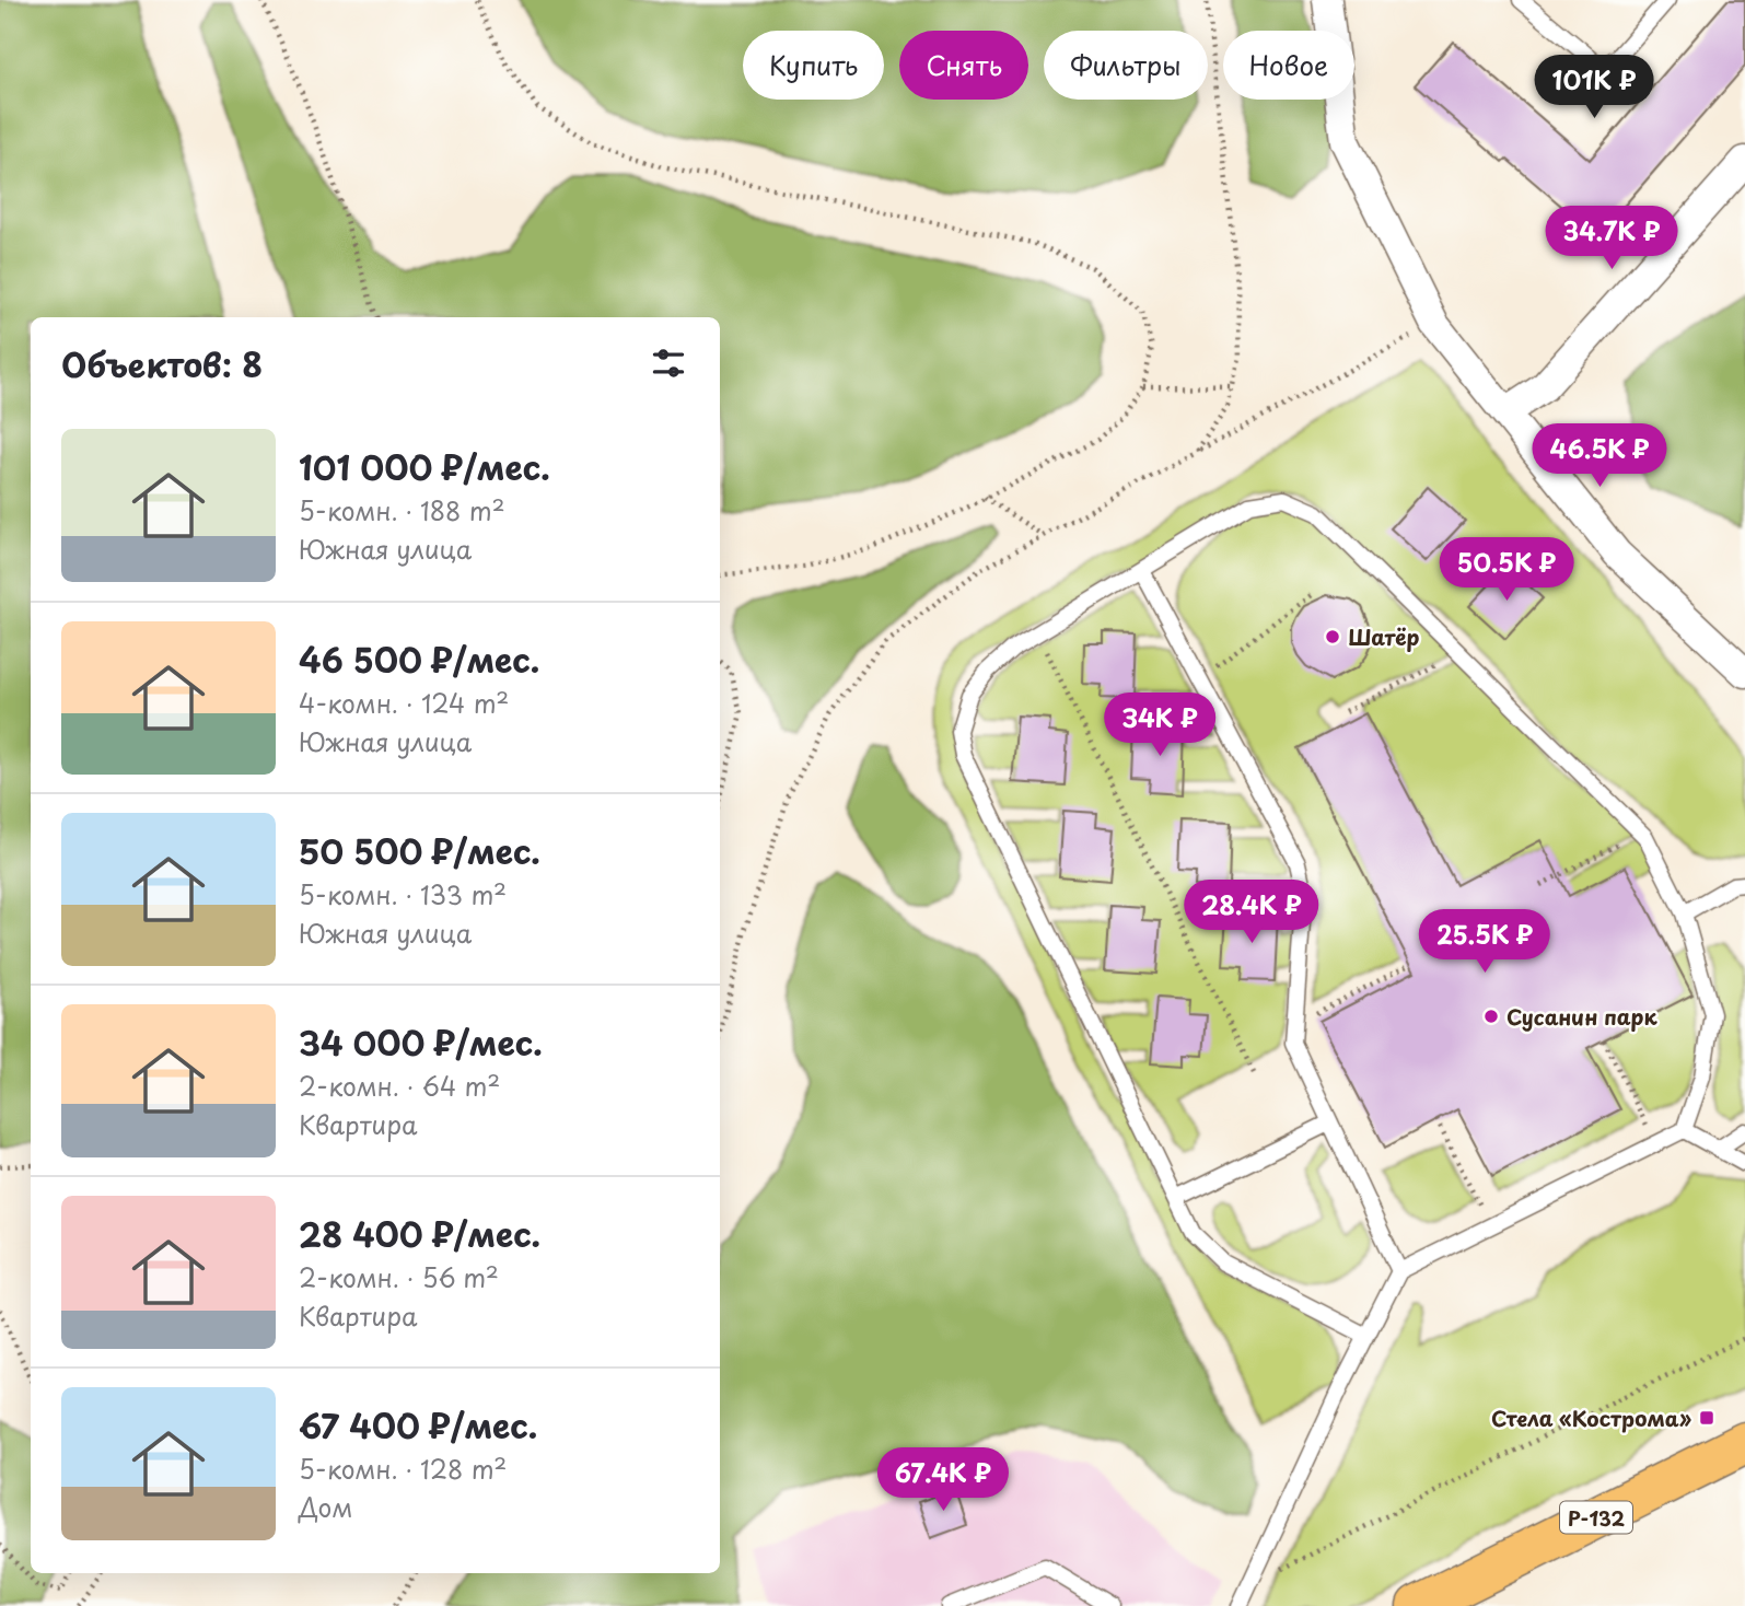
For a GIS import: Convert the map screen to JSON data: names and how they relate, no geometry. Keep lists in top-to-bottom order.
{
  "streets": {
    "highway": ["Р-132"]
  },
  "places": {
    "other": ["Шатёр", "Сусанин парк"],
    "transit": ["Стела «Кострома»"]
  },
  "page": {
    "chip": [
      "Купить",
      "Снять",
      "Фильтры",
      "Новое"
    ],
    "price": [
      "101K ₽",
      "34.7K ₽",
      "46.5K ₽",
      "50.5K ₽",
      "34K ₽",
      "28.4K ₽",
      "25.5K ₽",
      "67.4K ₽"
    ],
    "heading": "Объектов: 8",
    "list": [
      {
        "name": "101 000 ₽/мес.",
        "note": "5-комн. · 188 m² · Южная улица"
      },
      {
        "name": "46 500 ₽/мес.",
        "note": "4-комн. · 124 m² · Южная улица"
      },
      {
        "name": "50 500 ₽/мес.",
        "note": "5-комн. · 133 m² · Южная улица"
      },
      {
        "name": "34 000 ₽/мес.",
        "note": "2-комн. · 64 m² · Квартира"
      },
      {
        "name": "28 400 ₽/мес.",
        "note": "2-комн. · 56 m² · Квартира"
      },
      {
        "name": "67 400 ₽/мес.",
        "note": "5-комн. · 128 m² · Дом"
      }
    ]
  }
}
